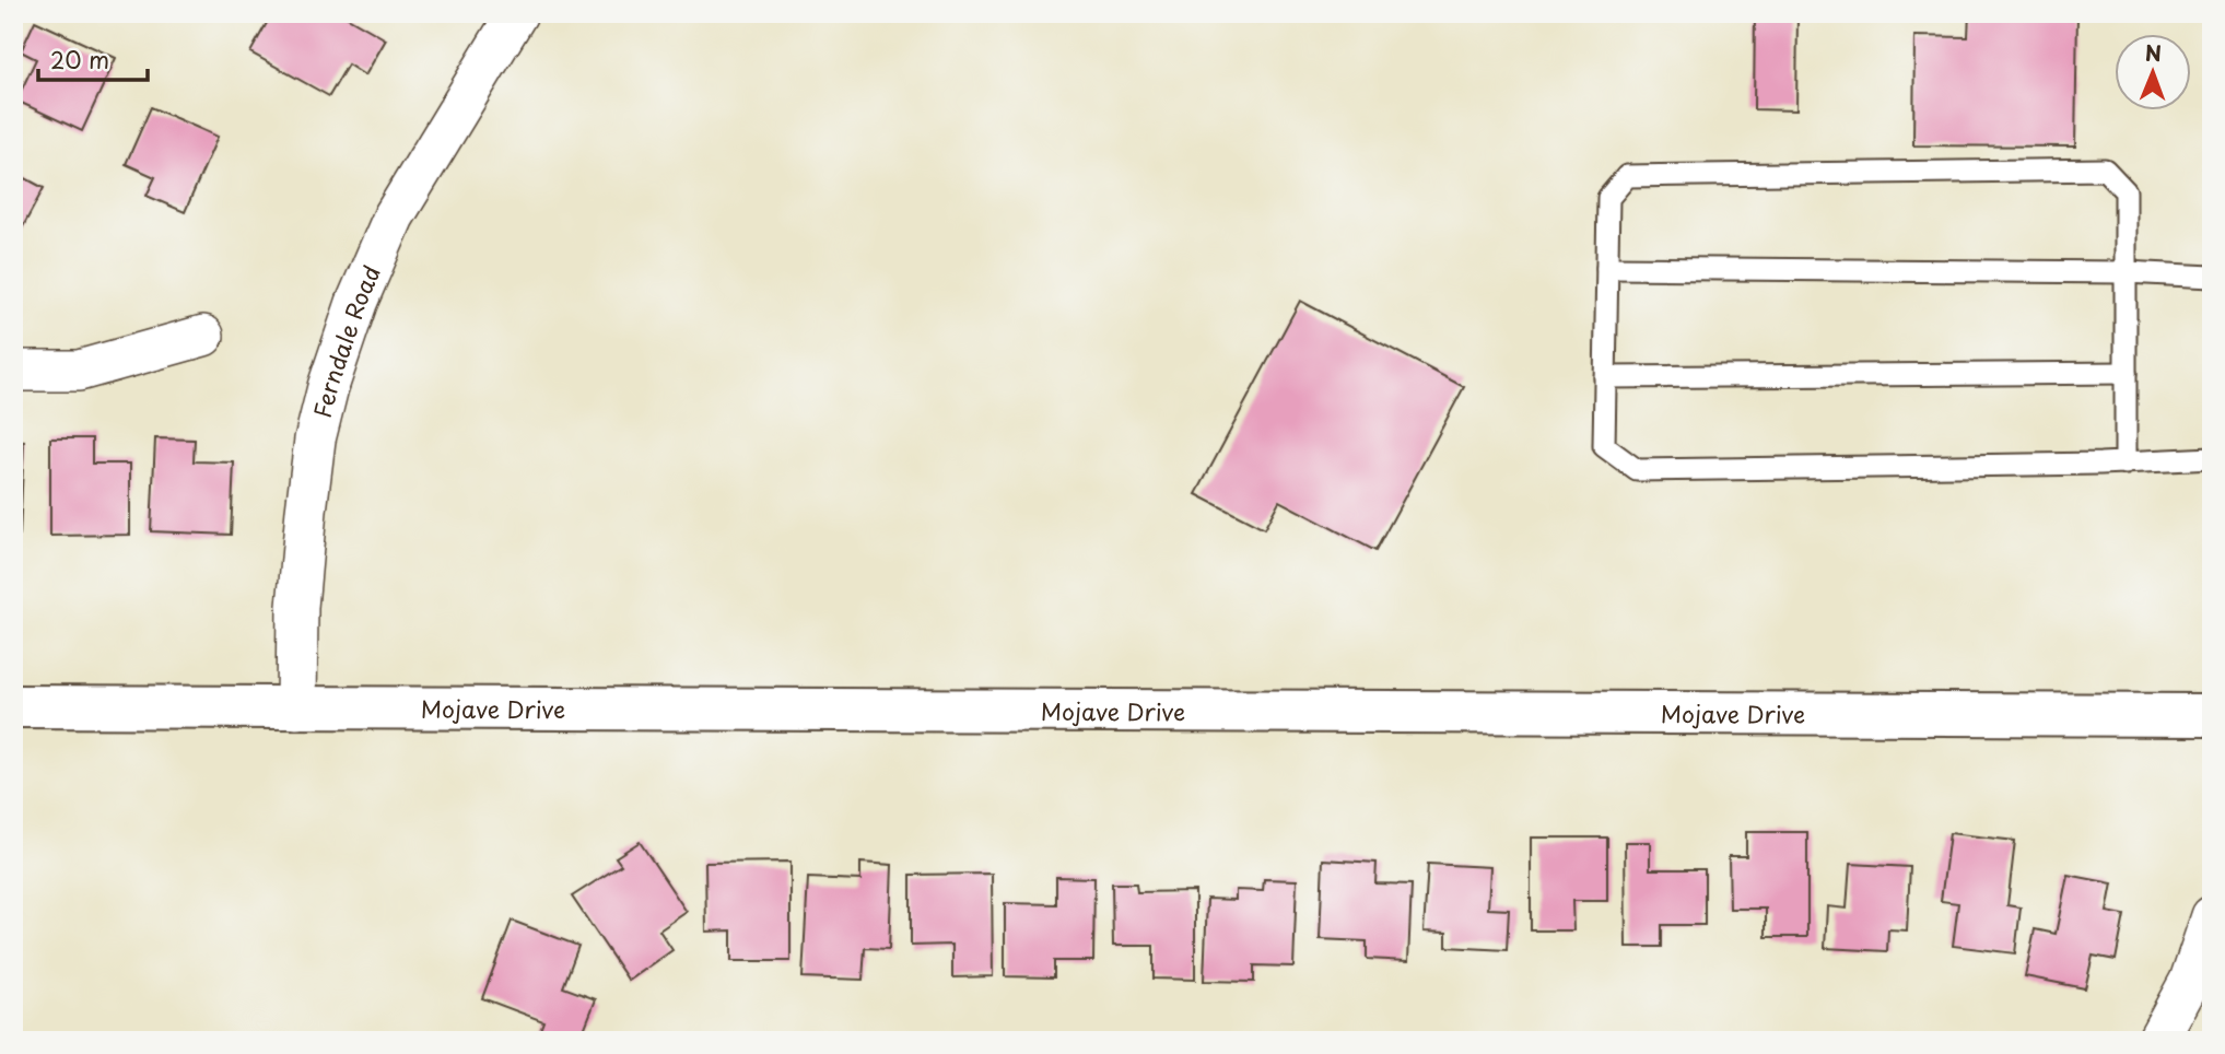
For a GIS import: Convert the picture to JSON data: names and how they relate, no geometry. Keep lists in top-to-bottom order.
{
  "streets": {
    "main road": ["Mojave Drive"],
    "street": ["Ferndale Road"]
  },
  "crossings": [
    ["Ferndale Road", "Mojave Drive"]
  ],
  "scale_bar": "20 m",
  "north": "top"
}
